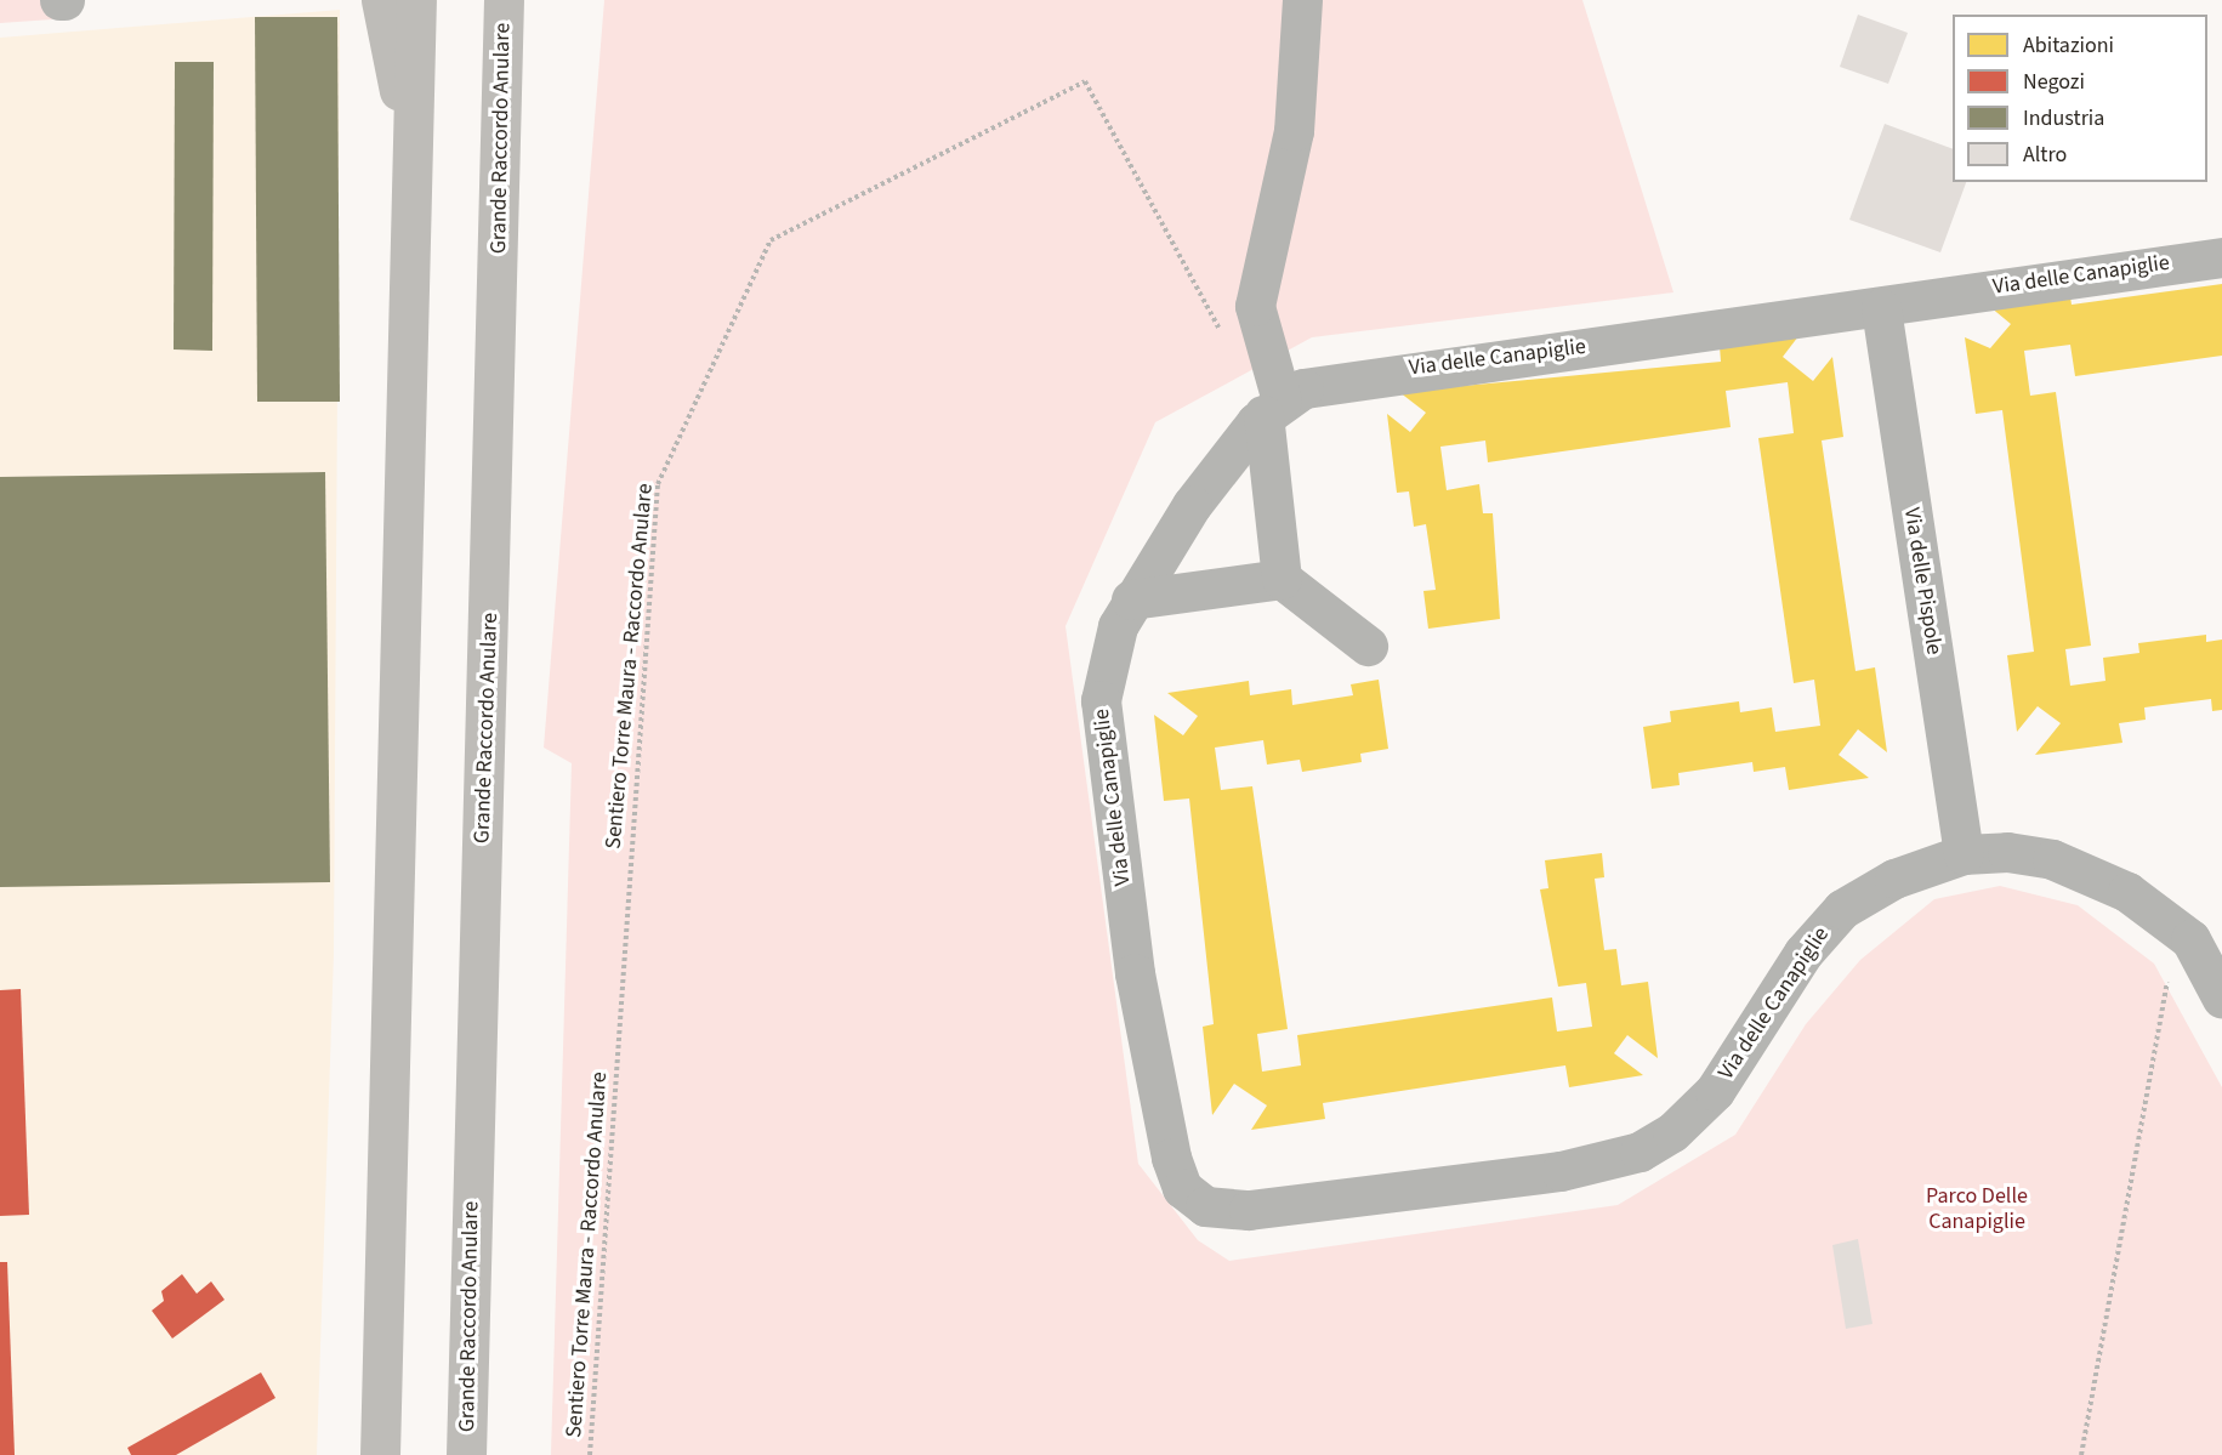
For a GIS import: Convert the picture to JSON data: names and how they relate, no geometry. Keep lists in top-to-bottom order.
{
  "streets": {
    "highway": ["Grande Raccordo Anulare"],
    "street": ["Via delle Canapiglie", "Via delle Pispole"],
    "path": ["Sentiero Torre Maura - Raccordo Anulare"]
  },
  "crossings": [
    ["Via delle Canapiglie", "Via delle Pispole"]
  ],
  "parks": ["Parco Delle Canapiglie"],
  "legend": [
    "Abitazioni",
    "Negozi",
    "Industria",
    "Altro"
  ]
}
